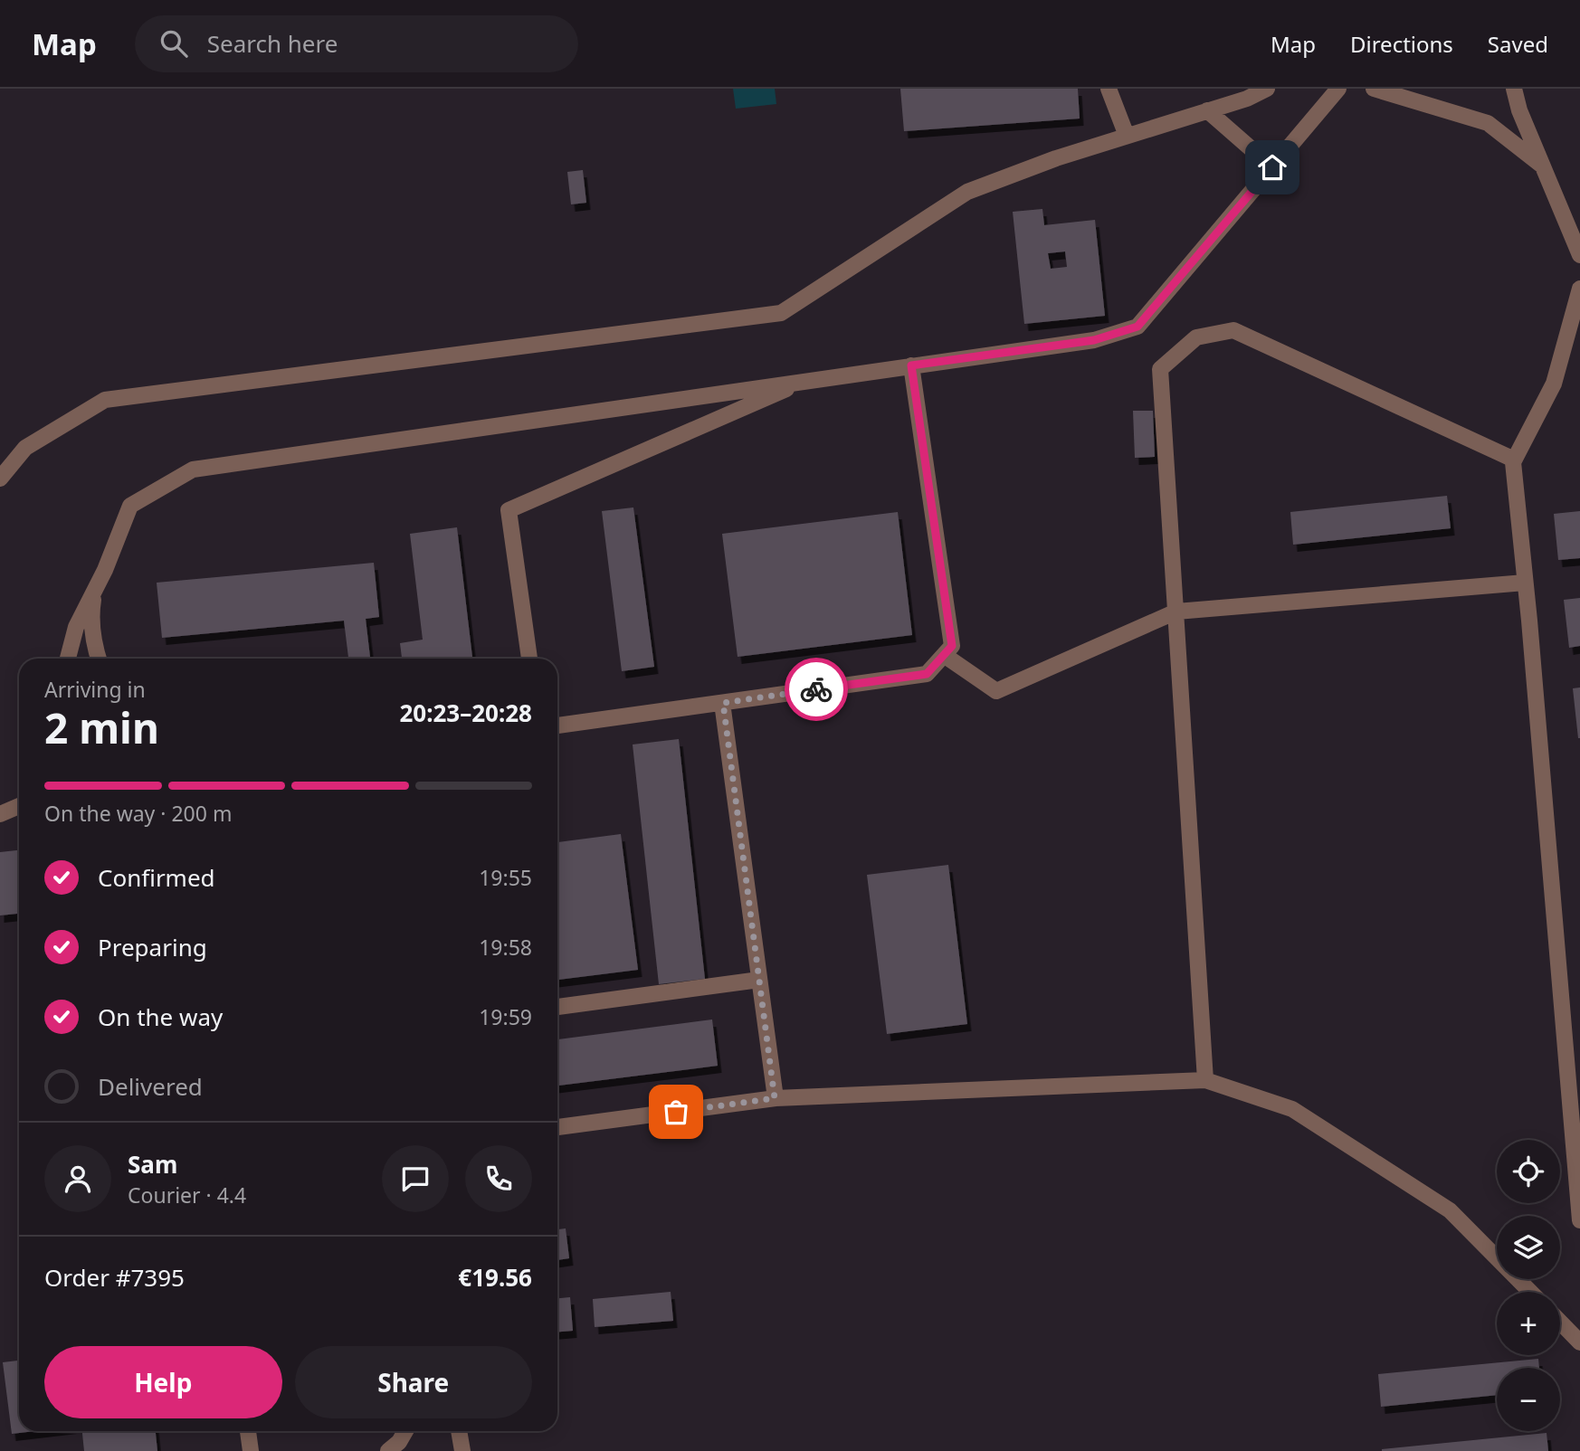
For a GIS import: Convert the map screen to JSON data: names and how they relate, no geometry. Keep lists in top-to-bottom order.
{
  "page": {
    "header": "Map",
    "search": "Search here",
    "nav": ["Map", "Directions", "Saved"],
    "heading": ["2 min", "Arriving in", "20:23–20:28"],
    "panel": [
      "Sam",
      "Courier · 4.4",
      "Order #7395",
      "€19.56"
    ],
    "bar": "On the way · 200 m",
    "list": [
      ["Confirmed", "19:55"],
      ["Preparing", "19:58"],
      ["On the way", "19:59"],
      "Delivered"
    ],
    "map_buttons": ["+", "−"],
    "buttons": ["Help", "Share"]
  }
}
